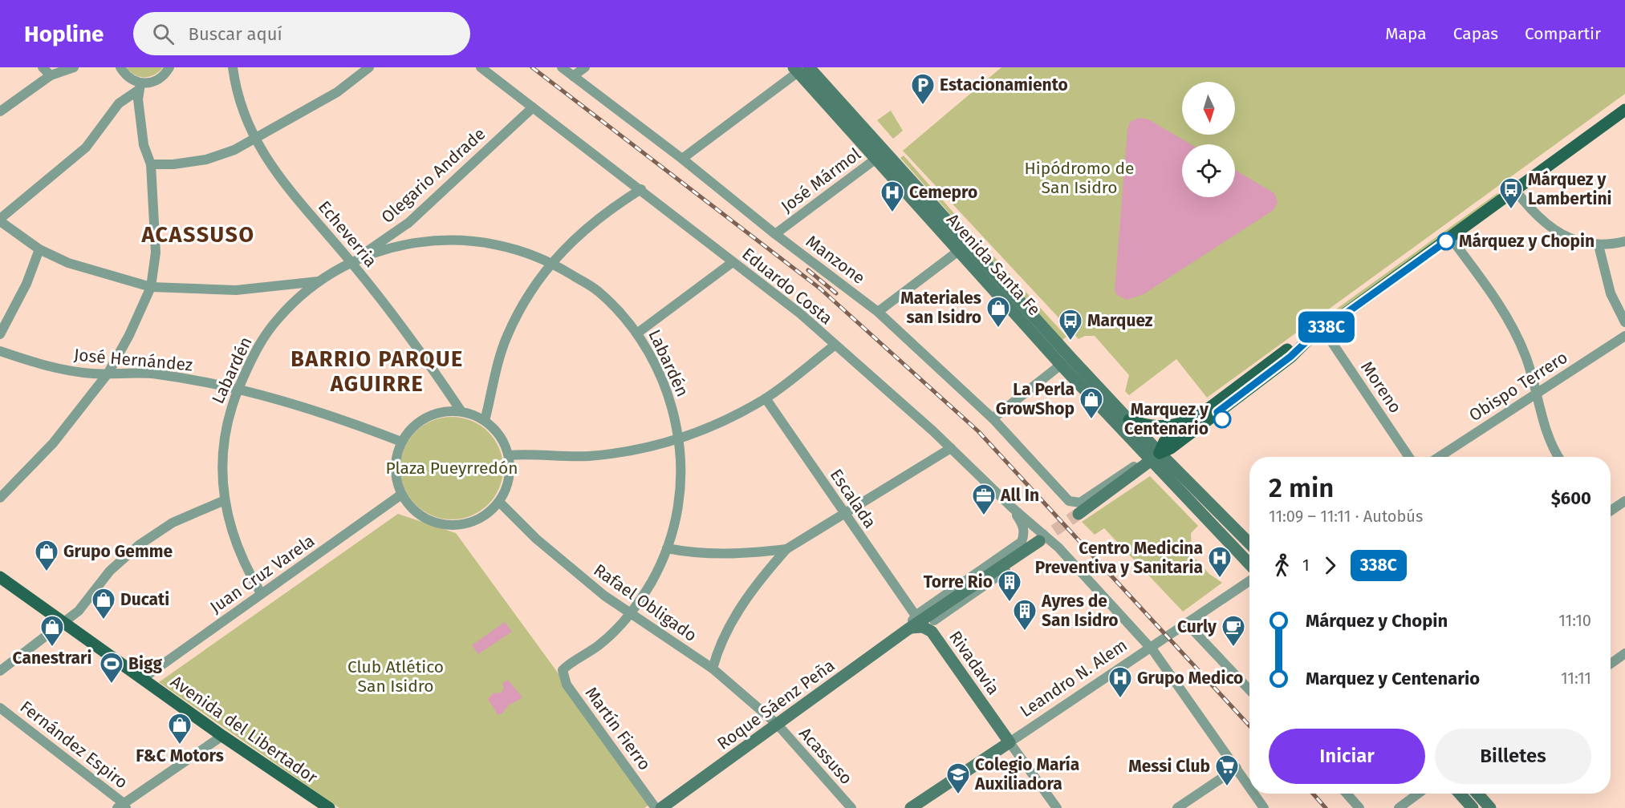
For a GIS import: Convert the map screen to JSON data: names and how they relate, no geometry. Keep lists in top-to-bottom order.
{
  "streets": {
    "main road": [
      "Avenida Santa Fe",
      "Rivadavia",
      "Leandro N. Alem",
      "Roque Sáenz Peña",
      "Avenida del Libertador"
    ],
    "street": [
      "Olegario Andrade",
      "José Mármol",
      "Echeverria",
      "Manzone",
      "Eduardo Costa",
      "José Hernández",
      "Labardén",
      "Obispo Terrero",
      "Moreno",
      "Escalada",
      "Juan Cruz Varela",
      "Rafael Obligado",
      "Martín Fierro",
      "Fernández Espiro",
      "Acassuso"
    ]
  },
  "crossings": [
    ["Olegario Andrade", "Echeverria"],
    ["Olegario Andrade", "Eduardo Costa"],
    ["Olegario Andrade", "Labardén"],
    ["José Mármol", "Manzone"],
    ["José Mármol", "Avenida Santa Fe"],
    ["Echeverria", "José Hernández"],
    ["Echeverria", "Labardén"],
    ["Echeverria", "Juan Cruz Varela"],
    ["Echeverria", "Rafael Obligado"],
    ["Manzone", "Avenida Santa Fe"],
    ["Eduardo Costa", "Leandro N. Alem"],
    ["José Hernández", "Labardén"],
    ["José Hernández", "Juan Cruz Varela"],
    ["José Hernández", "Rafael Obligado"],
    ["Labardén", "Juan Cruz Varela"],
    ["Labardén", "Rafael Obligado"],
    ["Labardén", "Martín Fierro"],
    ["Juan Cruz Varela", "Rafael Obligado"],
    ["Juan Cruz Varela", "Avenida del Libertador"],
    ["Rafael Obligado", "Roque Sáenz Peña"],
    ["Rafael Obligado", "Acassuso"],
    ["Rivadavia", "Leandro N. Alem"],
    ["Rivadavia", "Roque Sáenz Peña"],
    ["Roque Sáenz Peña", "Acassuso"]
  ],
  "districts": ["ACASSUSO", "BARRIO PARQUE AGUIRRE"],
  "parks": ["Hipódromo de San Isidro", "Plaza Pueyrredón", "Club Atlético San Isidro"],
  "places": {
    "parking": ["Estacionamiento"],
    "bus stop": ["Márquez y Lambertini", "Marquez"],
    "hospital": ["Cemepro", "Centro Medicina Preventiva y Sanitaria", "Grupo Medico"],
    "other": ["Márquez y Chopin", "Marquez y Centenario"],
    "shop": [
      "Materiales san Isidro",
      "La Perla GrowShop",
      "Grupo Gemme",
      "Ducati",
      "Canestrari",
      "F&C Motors"
    ],
    "office": ["All In"],
    "building": ["Torre Rio", "Ayres de San Isidro"],
    "cafe": ["Curly"],
    "sports": ["Bigg"],
    "supermarket": ["Messi Club"],
    "school or university": ["Colegio María Auxiliadora"]
  },
  "lines": ["bus line 338C"],
  "north": "bottom",
  "page": {
    "header": "Hopline",
    "search": "Buscar aquí",
    "nav": ["Mapa", "Capas", "Compartir"],
    "on_map": "338C",
    "heading": ["2 min", "11:09 – 11:11 · Autobús", "$600"],
    "legs": ["1", "338C"],
    "list": [
      {
        "name": "Márquez y Chopin",
        "value": "11:10"
      },
      {
        "name": "Marquez y Centenario",
        "value": "11:11"
      }
    ],
    "buttons": ["Iniciar", "Billetes"]
  }
}
